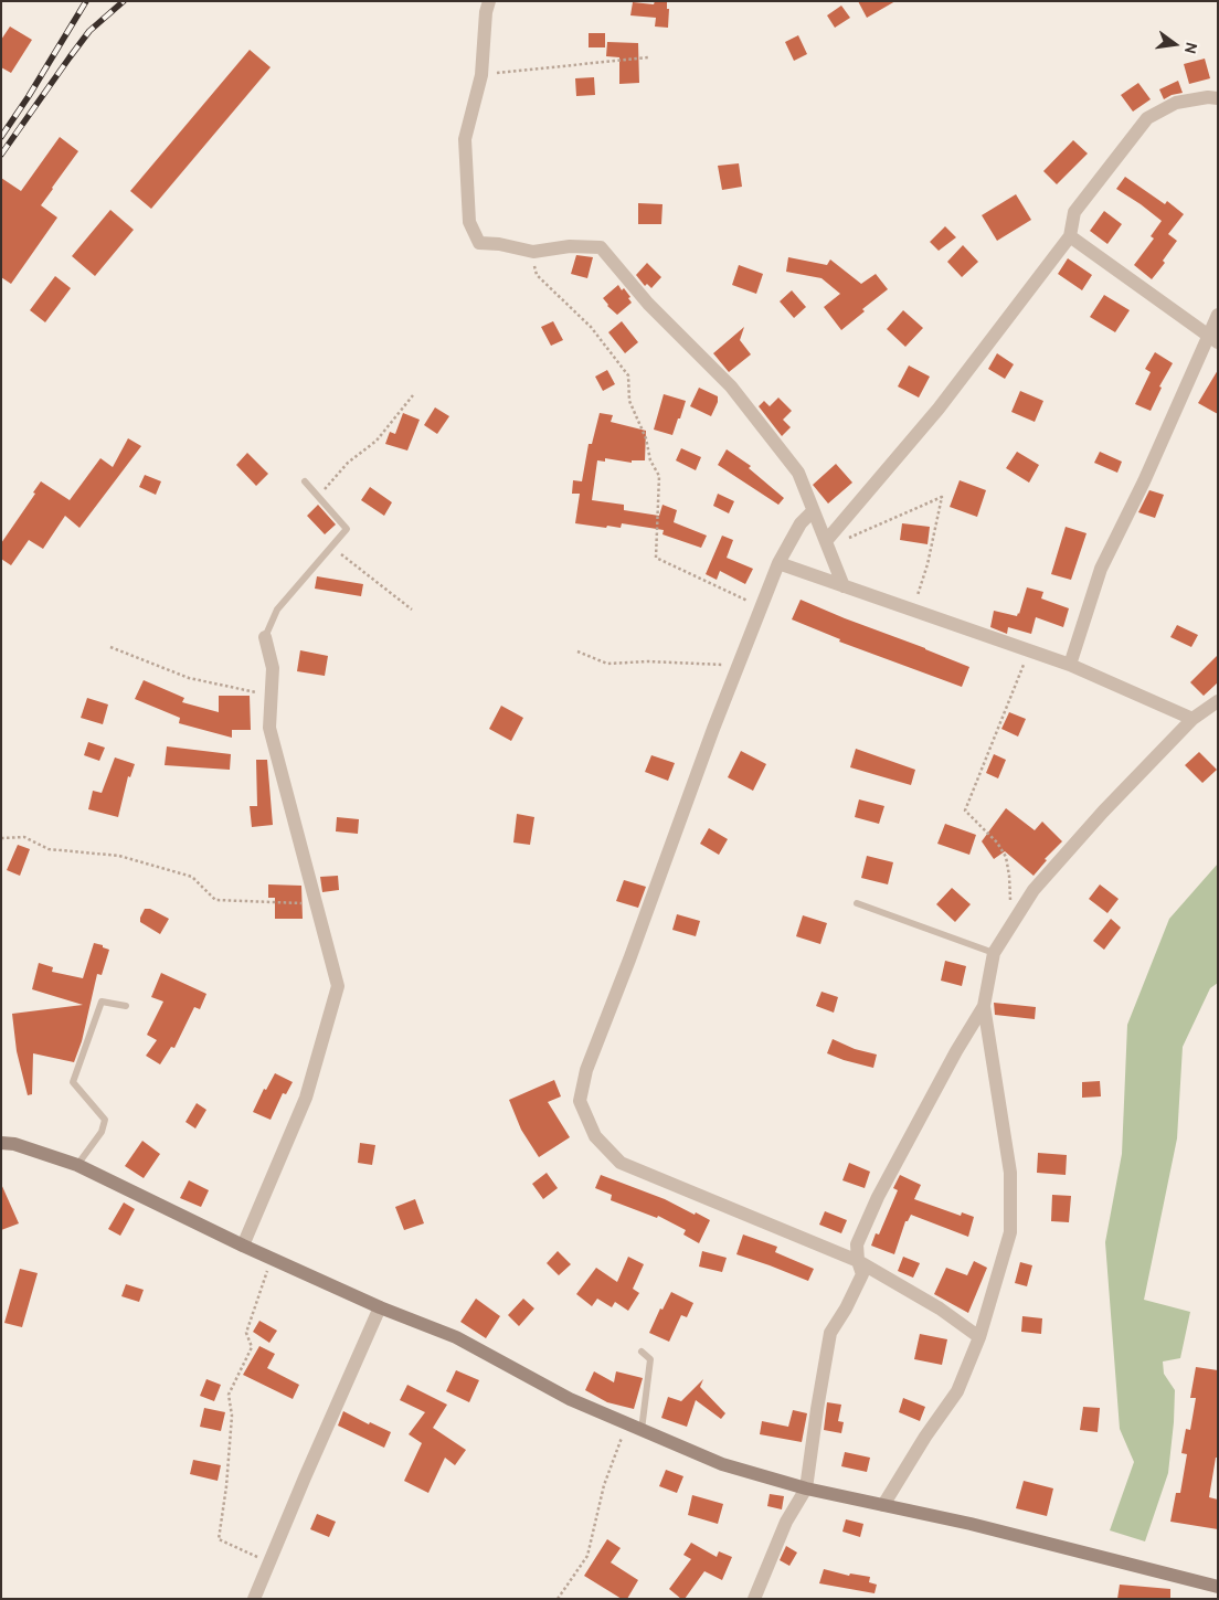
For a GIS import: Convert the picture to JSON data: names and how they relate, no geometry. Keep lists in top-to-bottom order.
{
  "north": "right"
}
